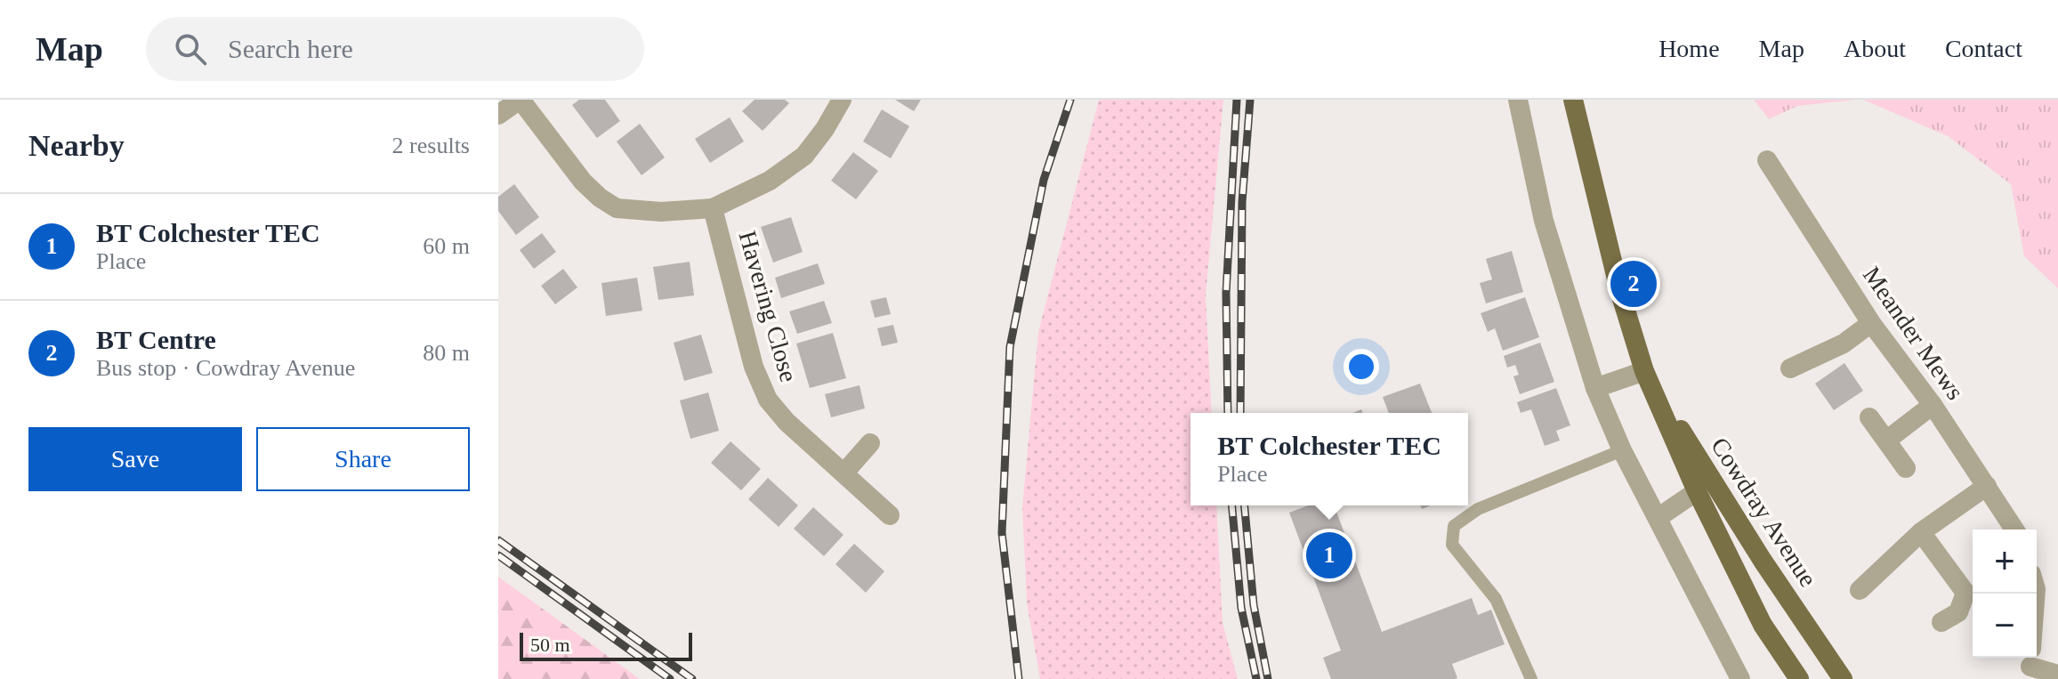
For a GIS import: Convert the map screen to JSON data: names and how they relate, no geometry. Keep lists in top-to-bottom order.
{
  "streets": {
    "main road": ["Cowdray Avenue"],
    "street": ["Havering Close", "Meander Mews"]
  },
  "scale_bar": "50 m",
  "page": {
    "header": "Map",
    "search": "Search here",
    "nav": [
      "Home",
      "Map",
      "About",
      "Contact"
    ],
    "heading": ["Nearby", "2 results"],
    "list": [
      {
        "mark": "1",
        "name": "BT Colchester TEC",
        "note": "Place",
        "value": "60 m"
      },
      {
        "mark": "2",
        "name": "BT Centre",
        "note": "Bus stop · Cowdray Avenue",
        "value": "80 m"
      }
    ],
    "pins": ["2", "1"],
    "buttons": ["Save", "Share"],
    "popup": ["BT Colchester TEC", "Place"],
    "map_buttons": ["+", "−"],
    "scale": "50 m"
  }
}
